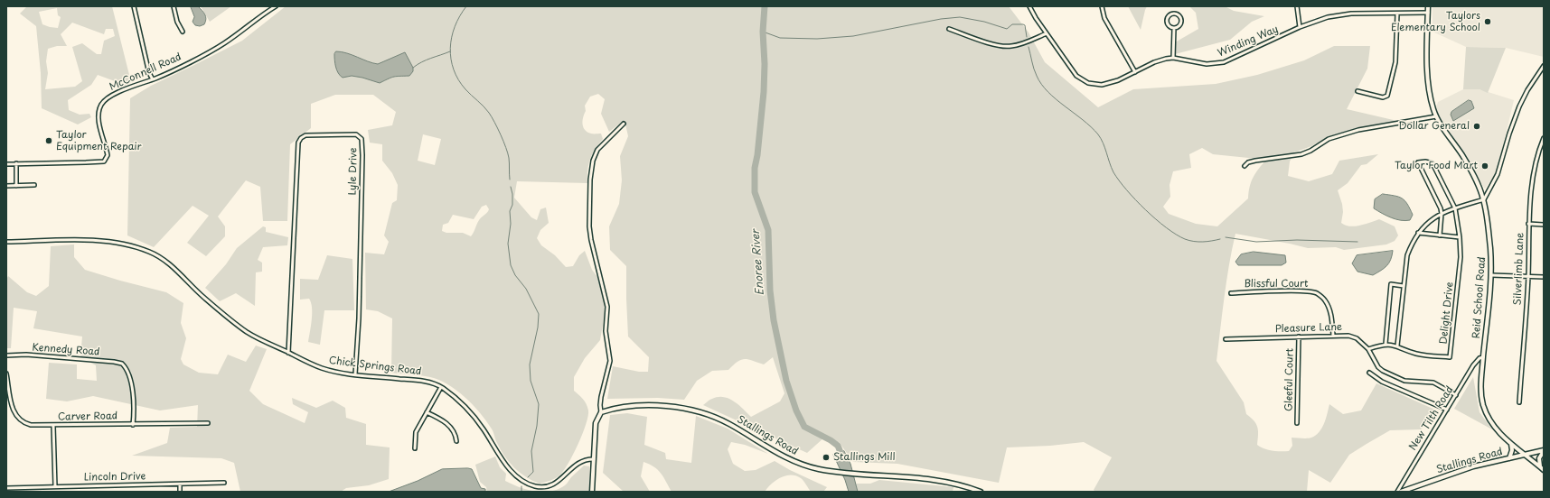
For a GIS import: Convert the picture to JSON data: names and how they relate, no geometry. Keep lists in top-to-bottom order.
{
  "streets": {
    "street": [
      "Winding Way",
      "McConnell Road",
      "Lyle Drive",
      "Silverlimb Lane",
      "Blissful Court",
      "Reid School Road",
      "Delight Drive",
      "Pleasure Lane",
      "Kennedy Road",
      "Chick Springs Road",
      "Gleeful Court",
      "Carver Road",
      "New Tilth Road",
      "Stallings Road",
      "Lincoln Drive"
    ]
  },
  "crossings": [
    ["Winding Way", "Reid School Road"],
    ["Lyle Drive", "Chick Springs Road"],
    ["Blissful Court", "Pleasure Lane"],
    ["Reid School Road", "New Tilth Road"],
    ["Reid School Road", "Stallings Road"],
    ["Delight Drive", "Pleasure Lane"],
    ["Pleasure Lane", "Gleeful Court"],
    ["Pleasure Lane", "New Tilth Road"],
    ["Kennedy Road", "Carver Road"]
  ],
  "water": ["Enoree River"],
  "places": [
    "Taylors Elementary School",
    "Dollar General",
    "Taylor Equipment Repair",
    "Taylor Food Mart",
    "Stallings Mill"
  ]
}
